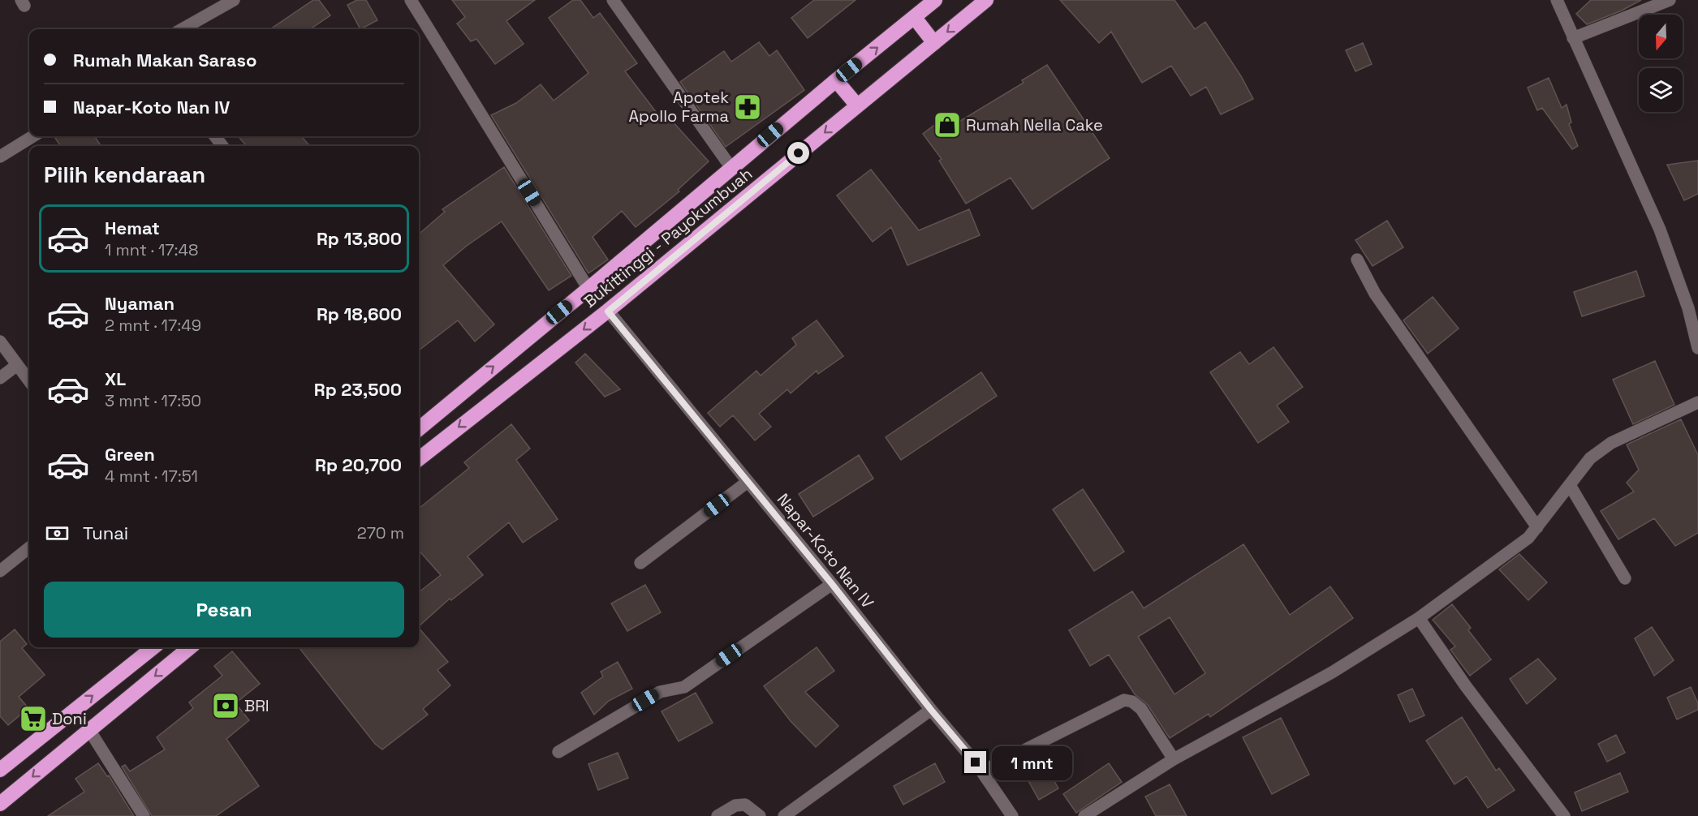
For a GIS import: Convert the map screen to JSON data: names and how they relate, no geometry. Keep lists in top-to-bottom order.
{
  "streets": {
    "highway": ["Bukittinggi - Payokumbuah"],
    "street": ["Napar-Koto Nan IV"]
  },
  "crossings": [
    ["Bukittinggi - Payokumbuah", "Napar-Koto Nan IV"]
  ],
  "places": {
    "pharmacy": ["Apotek Apollo Farma"],
    "shop": ["Rumah Nella Cake"],
    "bank": ["BRI"],
    "supermarket": ["Doni"]
  },
  "north": "bottom",
  "page": {
    "banner": ["Rumah Makan Saraso", "Napar-Koto Nan IV"],
    "heading": "Pilih kendaraan",
    "list": [
      {
        "name": "Hemat",
        "note": "1 mnt · 17:48",
        "value": "Rp 13,800"
      },
      {
        "name": "Nyaman",
        "note": "2 mnt · 17:49",
        "value": "Rp 18,600"
      },
      {
        "name": "XL",
        "note": "3 mnt · 17:50",
        "value": "Rp 23,500"
      },
      {
        "name": "Green",
        "note": "4 mnt · 17:51",
        "value": "Rp 20,700"
      }
    ],
    "pay": ["Tunai", "270 m"],
    "buttons": "Pesan",
    "bubble": "1 mnt"
  }
}
